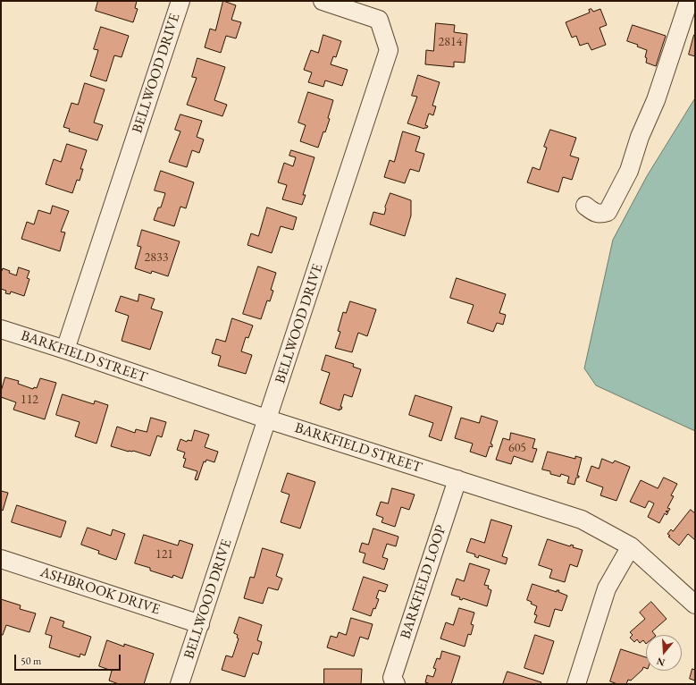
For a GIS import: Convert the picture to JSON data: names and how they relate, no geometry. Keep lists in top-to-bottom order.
{
  "streets": {
    "street": [
      "BELLWOOD DRIVE",
      "BARKFIELD STREET",
      "BARKFIELD LOOP",
      "ASHBROOK DRIVE"
    ]
  },
  "crossings": [
    ["BELLWOOD DRIVE", "BARKFIELD STREET"],
    ["BELLWOOD DRIVE", "ASHBROOK DRIVE"],
    ["BARKFIELD STREET", "BARKFIELD LOOP"]
  ],
  "house_numbers": [
    "2814",
    "2833",
    "112",
    "605",
    "121"
  ],
  "scale_bar": "50 m",
  "north": "bottom"
}
